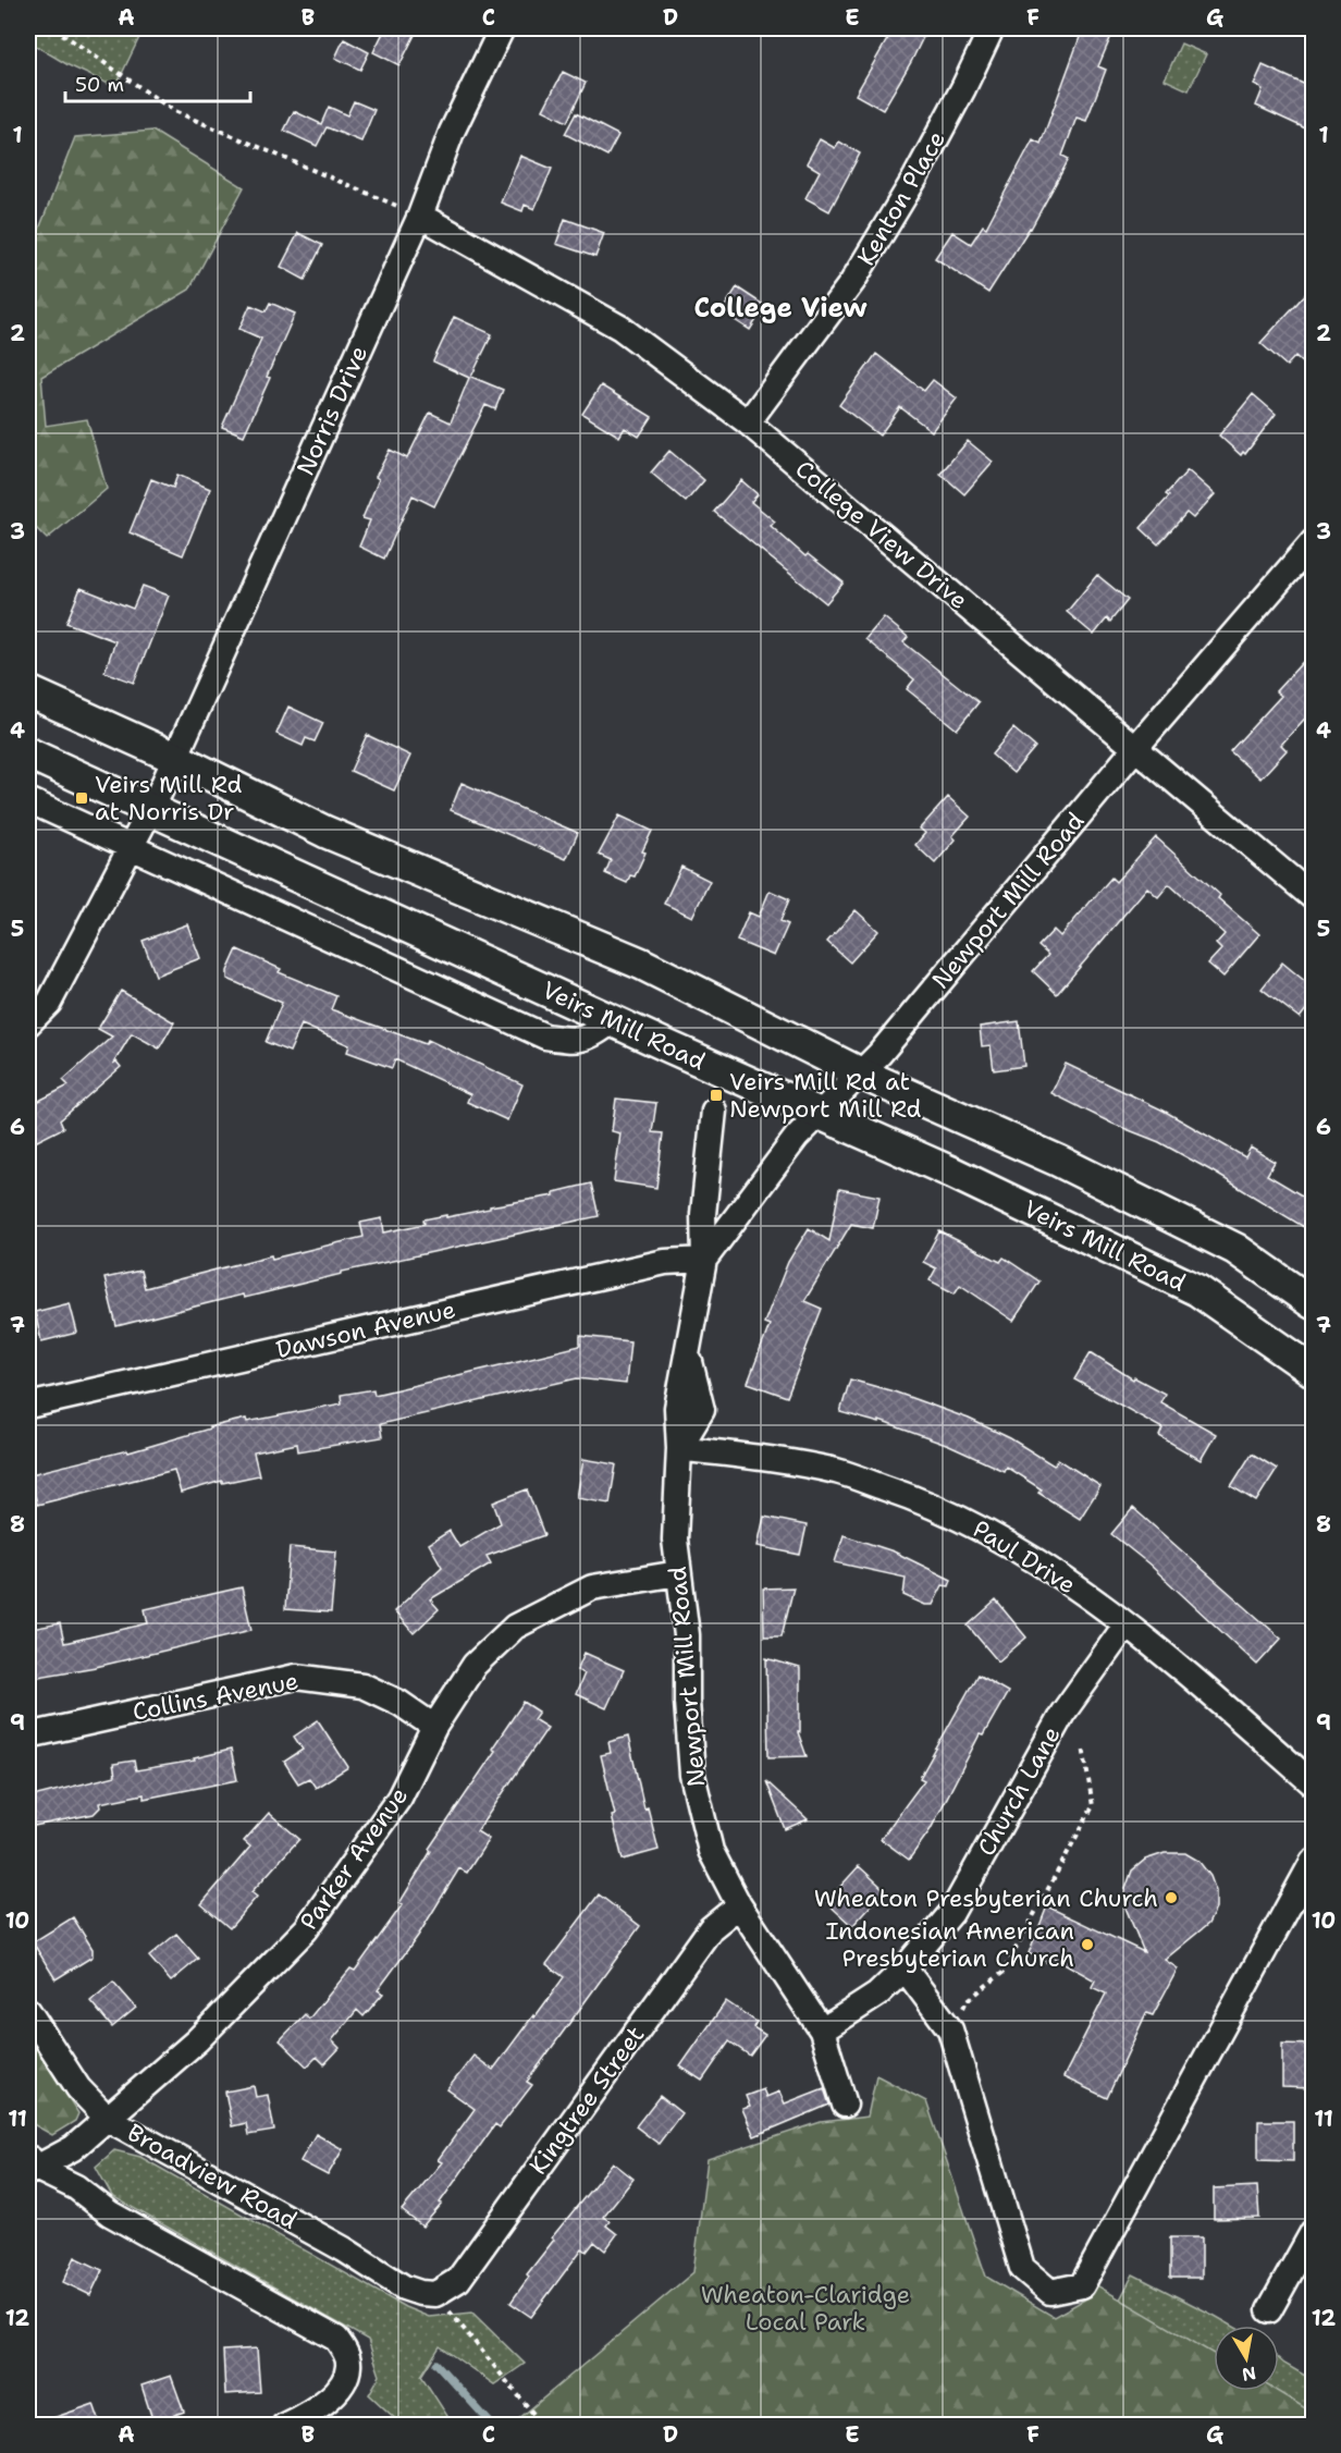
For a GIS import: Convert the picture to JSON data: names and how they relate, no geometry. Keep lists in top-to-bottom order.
{
  "streets": {
    "main road": ["Veirs Mill Road"],
    "street": [
      "Kenton Place",
      "Norris Drive",
      "College View Drive",
      "Newport Mill Road",
      "Dawson Avenue",
      "Paul Drive",
      "Collins Avenue",
      "Church Lane",
      "Parker Avenue",
      "Kingtree Street",
      "Broadview Road"
    ]
  },
  "crossings": [
    ["Kenton Place", "College View Drive"],
    ["Norris Drive", "College View Drive"],
    ["Norris Drive", "Veirs Mill Road"],
    ["College View Drive", "Newport Mill Road"],
    ["Newport Mill Road", "Veirs Mill Road"],
    ["Newport Mill Road", "Dawson Avenue"],
    ["Newport Mill Road", "Paul Drive"],
    ["Newport Mill Road", "Church Lane"],
    ["Newport Mill Road", "Parker Avenue"],
    ["Newport Mill Road", "Kingtree Street"],
    ["Paul Drive", "Church Lane"],
    ["Collins Avenue", "Parker Avenue"],
    ["Parker Avenue", "Broadview Road"],
    ["Kingtree Street", "Broadview Road"]
  ],
  "districts": ["College View"],
  "parks": ["Wheaton-Claridge Local Park"],
  "places": {
    "transit": ["Veirs Mill Rd at Norris Dr", "Veirs Mill Rd at Newport Mill Rd"],
    "other": ["Wheaton Presbyterian Church", "Indonesian American Presbyterian Church"]
  },
  "scale_bar": "50 m",
  "north": "bottom",
  "grid": {
    "columns": [
      "A",
      "B",
      "C",
      "D",
      "E",
      "F",
      "G"
    ],
    "rows": [
      "1",
      "2",
      "3",
      "4",
      "5",
      "6",
      "7",
      "8",
      "9",
      "10",
      "11",
      "12"
    ]
  }
}
